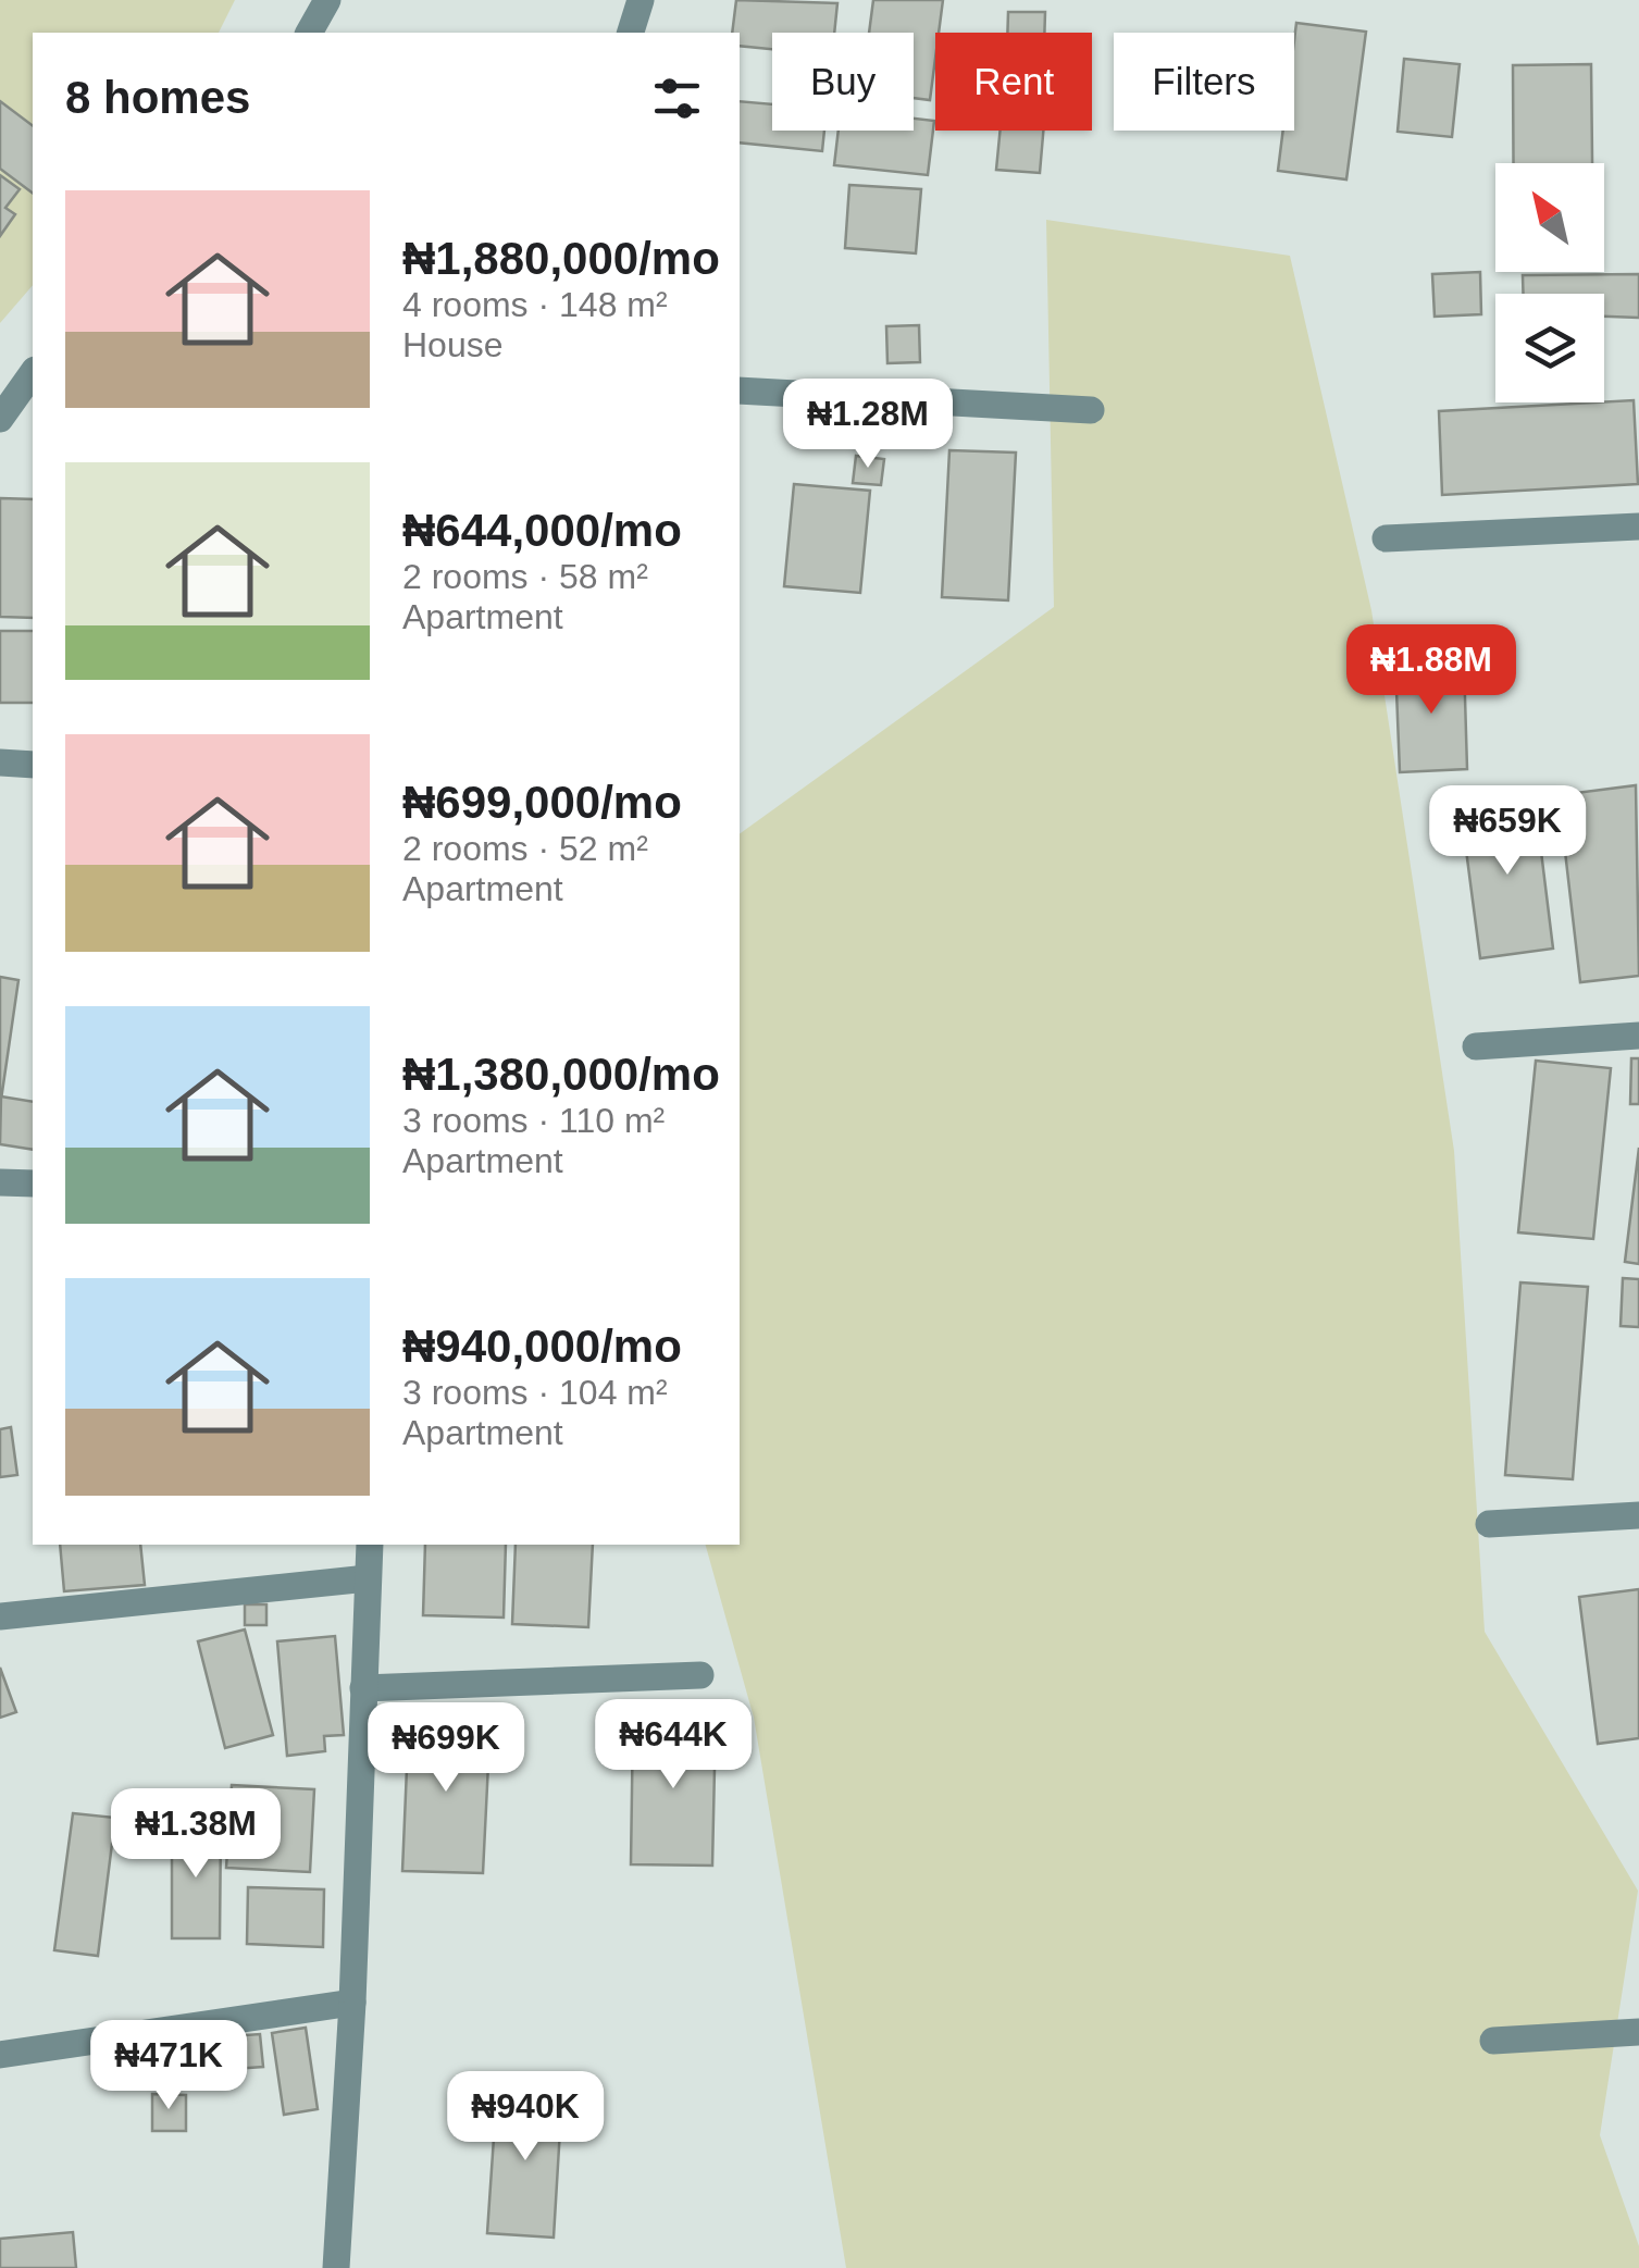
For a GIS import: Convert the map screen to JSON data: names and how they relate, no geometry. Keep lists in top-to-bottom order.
{
  "north": "top left",
  "page": {
    "chip": ["Buy", "Rent", "Filters"],
    "heading": "8 homes",
    "list": [
      {
        "name": "₦1,880,000/mo",
        "note": "4 rooms · 148 m² · House"
      },
      {
        "name": "₦644,000/mo",
        "note": "2 rooms · 58 m² · Apartment"
      },
      {
        "name": "₦699,000/mo",
        "note": "2 rooms · 52 m² · Apartment"
      },
      {
        "name": "₦1,380,000/mo",
        "note": "3 rooms · 110 m² · Apartment"
      },
      {
        "name": "₦940,000/mo",
        "note": "3 rooms · 104 m² · Apartment"
      }
    ],
    "price": [
      "₦1.28M",
      "₦1.88M",
      "₦659K",
      "₦644K",
      "₦699K",
      "₦1.38M",
      "₦471K",
      "₦940K"
    ]
  }
}
